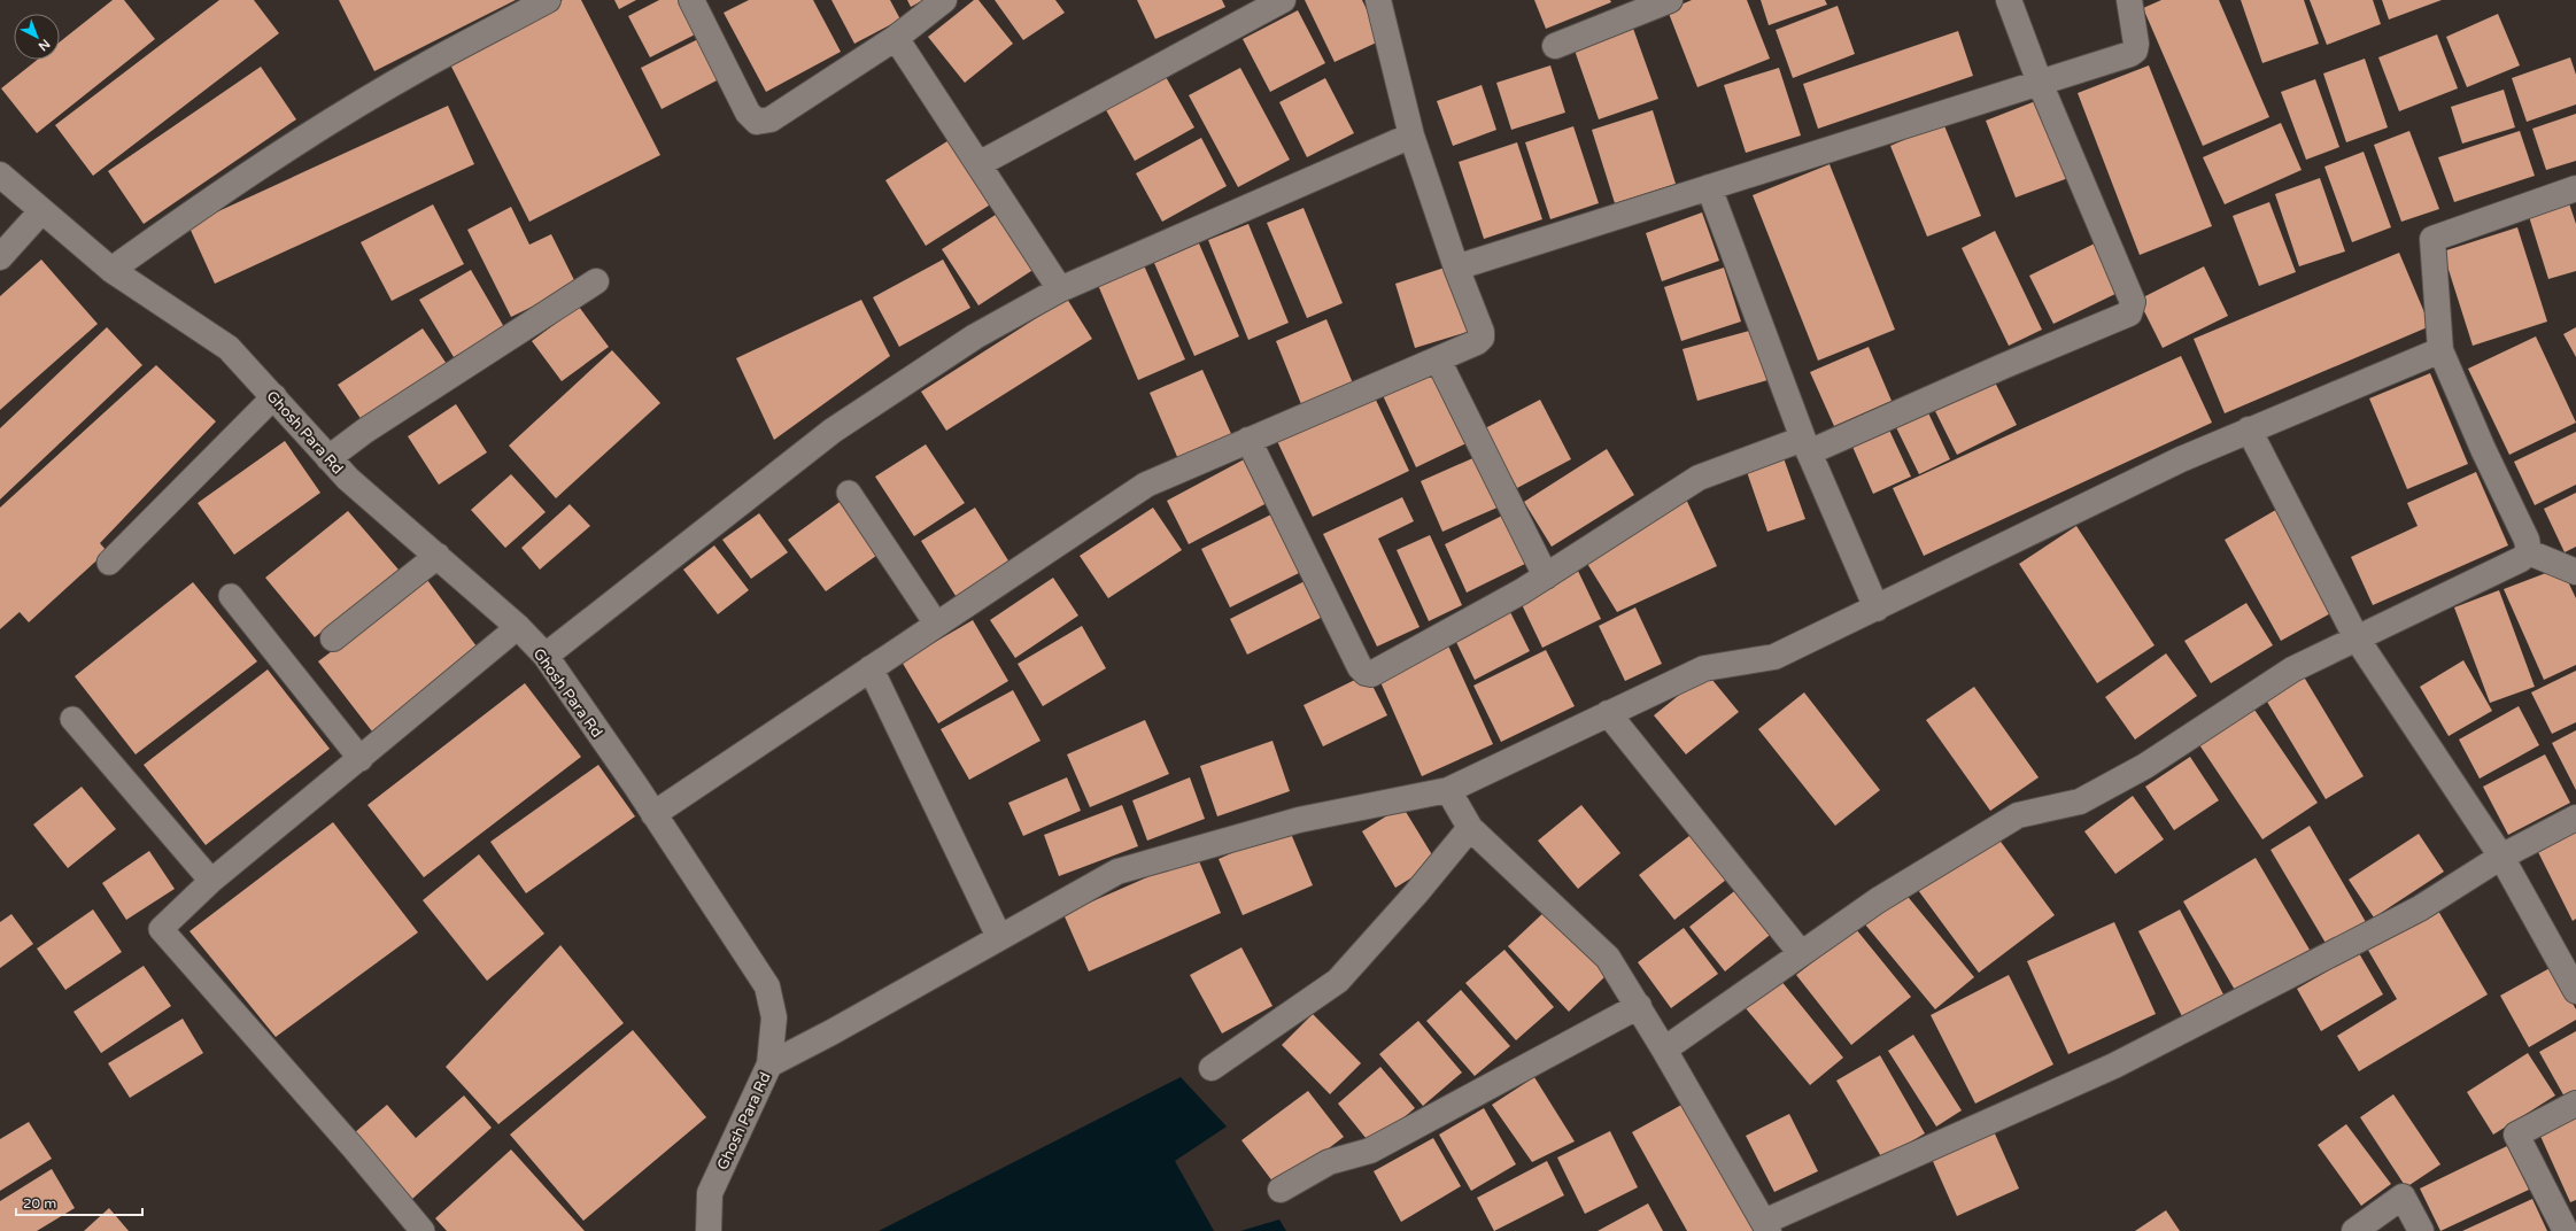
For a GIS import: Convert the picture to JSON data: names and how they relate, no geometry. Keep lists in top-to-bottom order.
{
  "streets": {
    "street": ["Ghosh Para Rd"]
  },
  "scale_bar": "20 m",
  "north": "bottom right"
}
